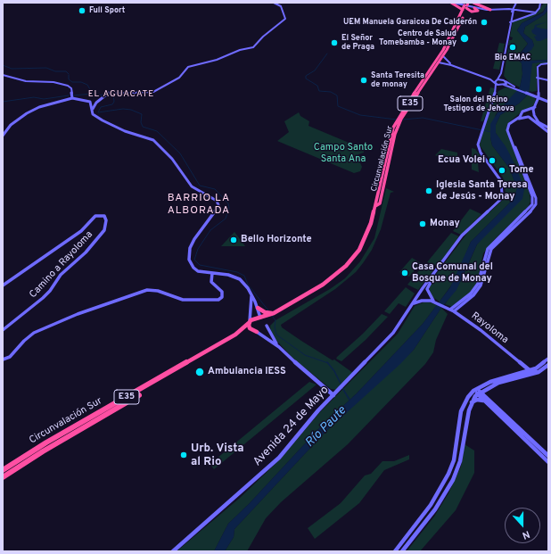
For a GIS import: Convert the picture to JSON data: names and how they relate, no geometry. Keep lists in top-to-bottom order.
{
  "streets": {
    "highway": ["E35", "Circunvalación Sur"],
    "main road": ["Camino a Rayoloma", "Rayoloma", "Avenida 24 de Mayo"]
  },
  "crossings": [
    ["E35", "Circunvalación Sur"],
    ["Rayoloma", "Avenida 24 de Mayo"]
  ],
  "districts": ["EL AGUACATE", "BARRIO LA ALBORADA"],
  "water": ["Río Paute"],
  "parks": ["Campo Santo Santa Ana"],
  "places": [
    "Full Sport",
    "UEM Manuela Garaicoa De Calderón",
    "Centro de Salud Tomebamba - Monay",
    "El Señor de Praga",
    "Bio EMAC",
    "Santa Teresita de monay",
    "Salon del Reino Testigos de Jehova",
    "Ecua Volei",
    "Tome",
    "Iglesia Santa Teresa de Jesús - Monay",
    "Monay",
    "Bello Horizonte",
    "Casa Comunal del Bosque de Monay",
    "Ambulancia IESS",
    "Urb. Vista al Rio"
  ],
  "north": "bottom"
}
